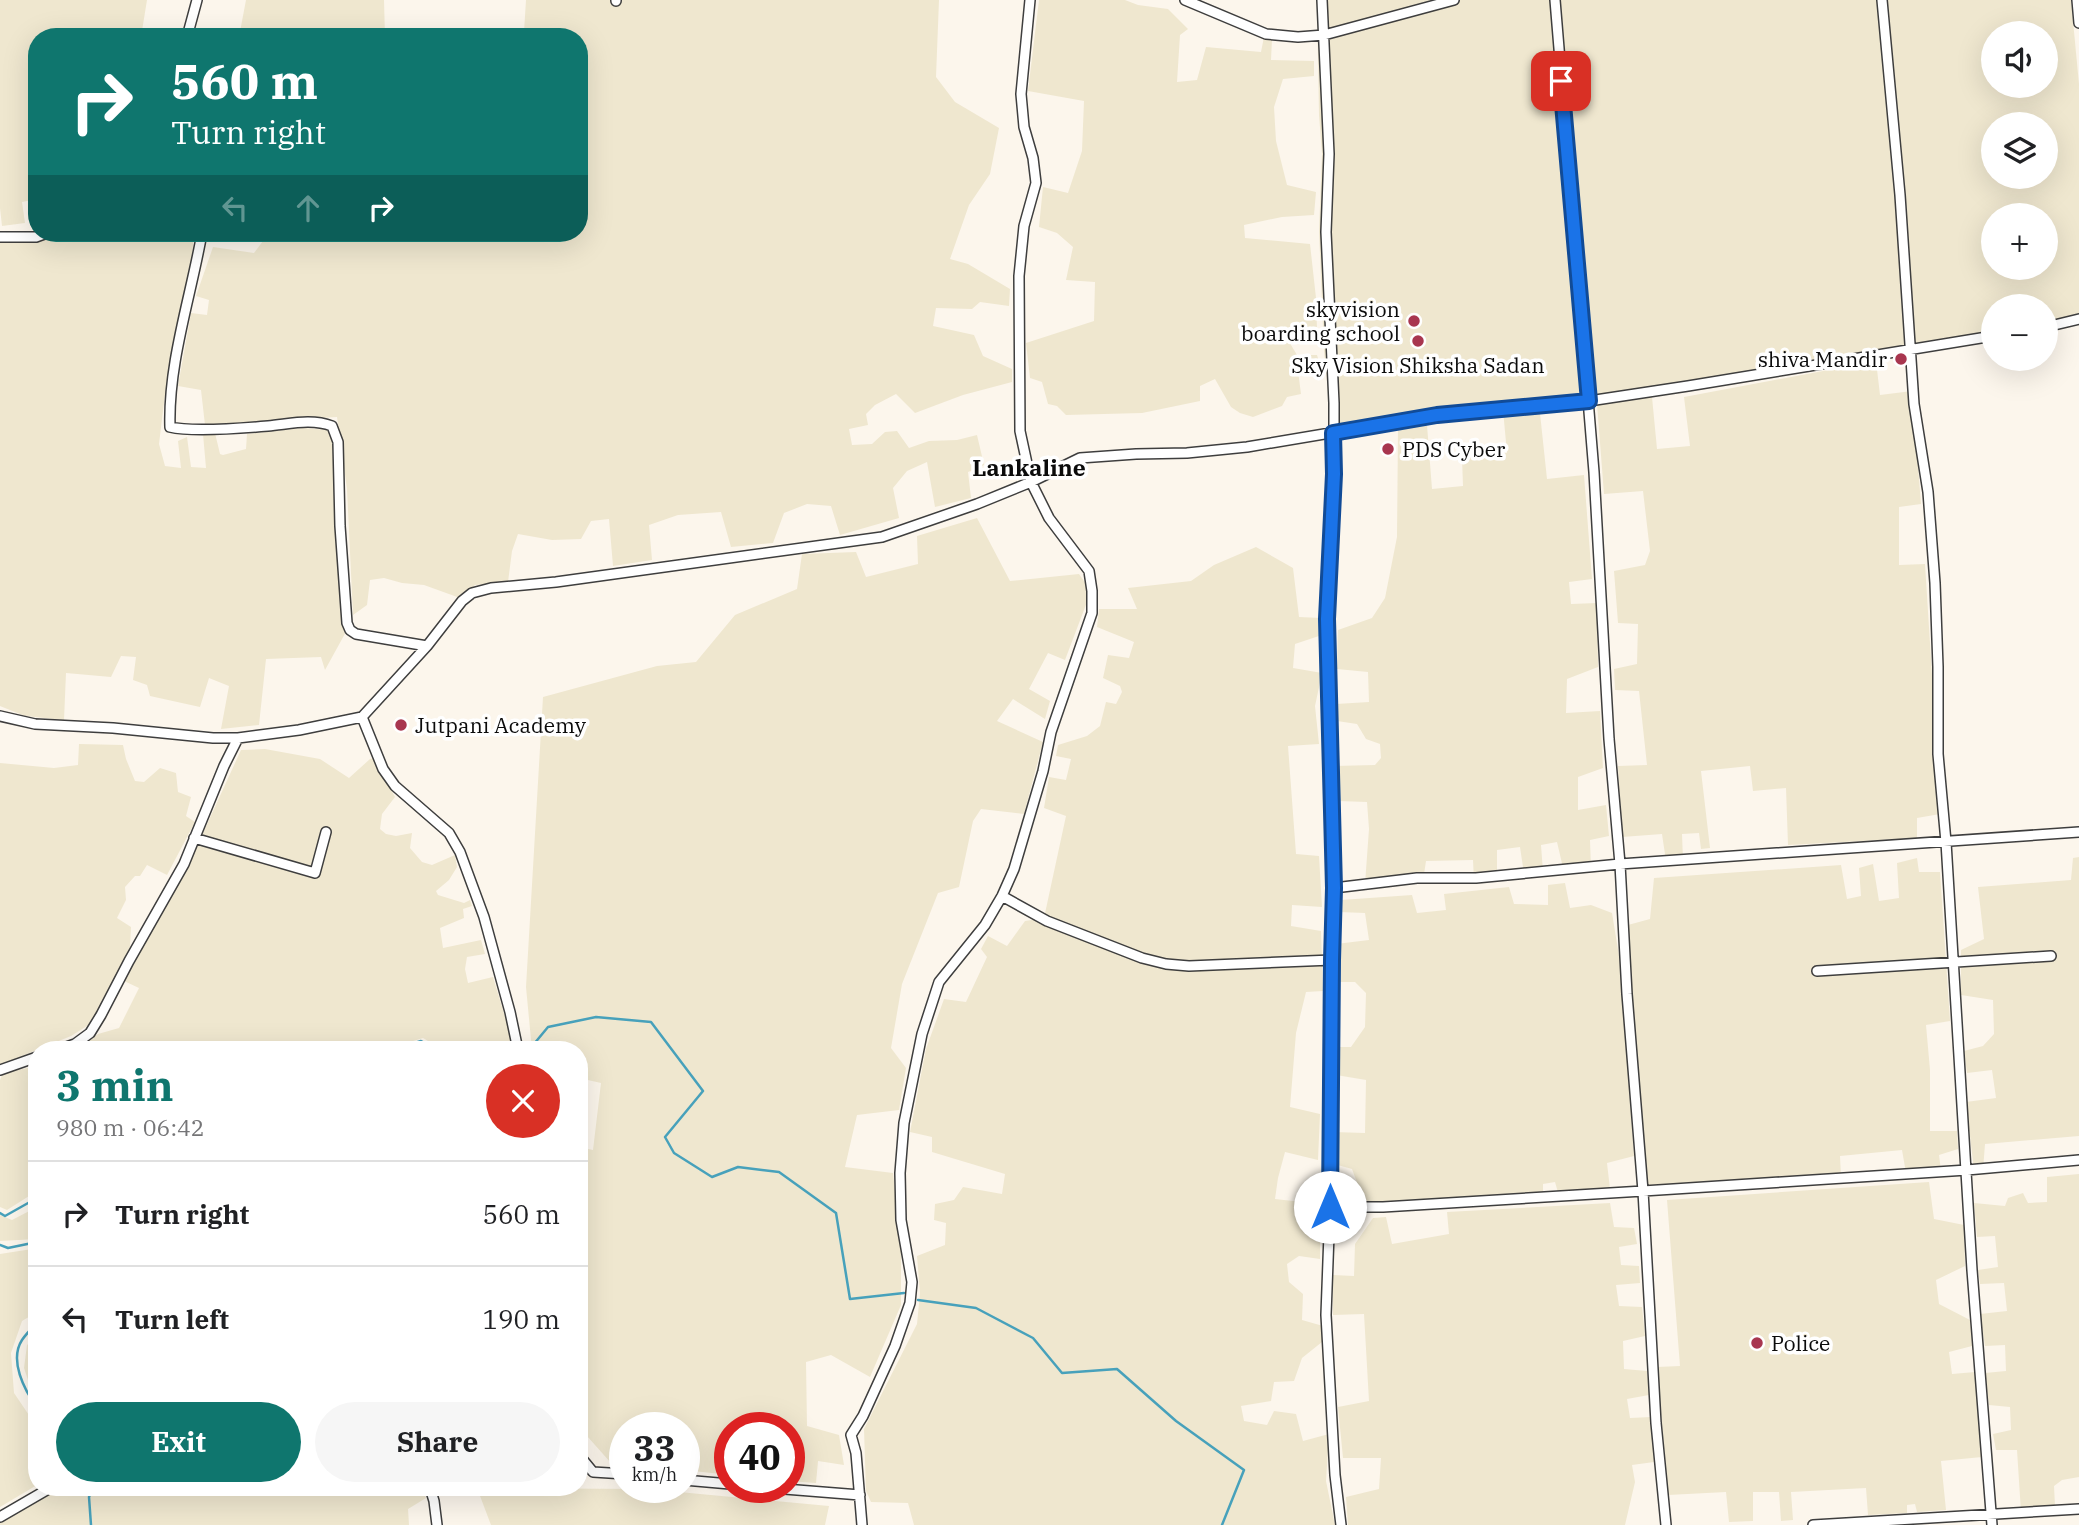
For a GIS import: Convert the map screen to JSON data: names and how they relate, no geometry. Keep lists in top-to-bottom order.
{
  "districts": ["Lankaline"],
  "places": [
    "skyvision boarding school",
    "Sky Vision Shiksha Sadan",
    "shiva Mandir",
    "PDS Cyber",
    "Jutpani Academy",
    "Police"
  ],
  "page": {
    "map_buttons": ["+", "−"],
    "turn": ["560 m", "Turn right"],
    "heading": ["3 min", "980 m · 06:42"],
    "list": [
      {
        "name": "Turn right",
        "value": "560 m"
      },
      {
        "name": "Turn left",
        "value": "190 m"
      }
    ],
    "buttons": ["Exit", "Share"],
    "speed": "33 km/h",
    "limit": "40"
  }
}
